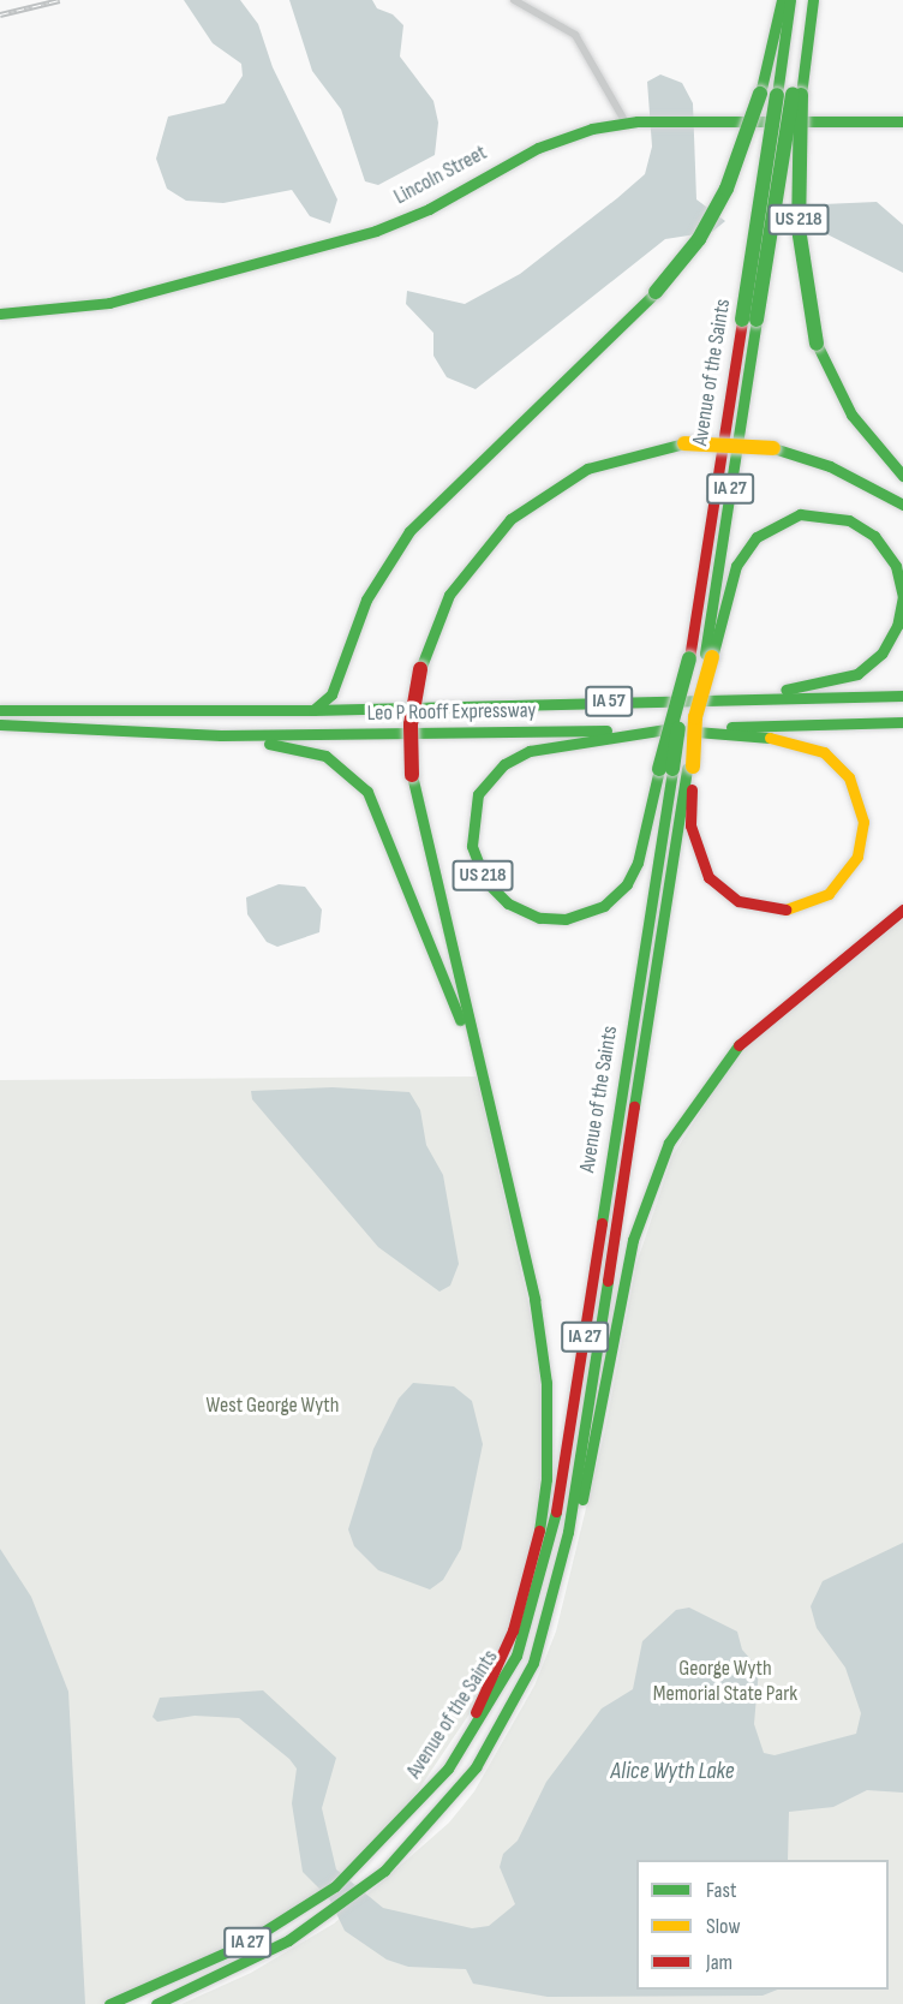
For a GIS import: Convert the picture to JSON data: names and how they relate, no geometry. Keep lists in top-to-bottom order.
{
  "streets": {
    "main road": [
      "Lincoln Street",
      "US 218",
      "Avenue of the Saints",
      "IA 27",
      "IA 57",
      "Leo P Rooff Expressway"
    ]
  },
  "crossings": [
    ["US 218", "Avenue of the Saints"],
    ["US 218", "Leo P Rooff Expressway"]
  ],
  "water": ["Alice Wyth Lake"],
  "parks": ["West George Wyth", "George Wyth Memorial State Park"],
  "legend": ["Fast", "Slow", "Jam"]
}
